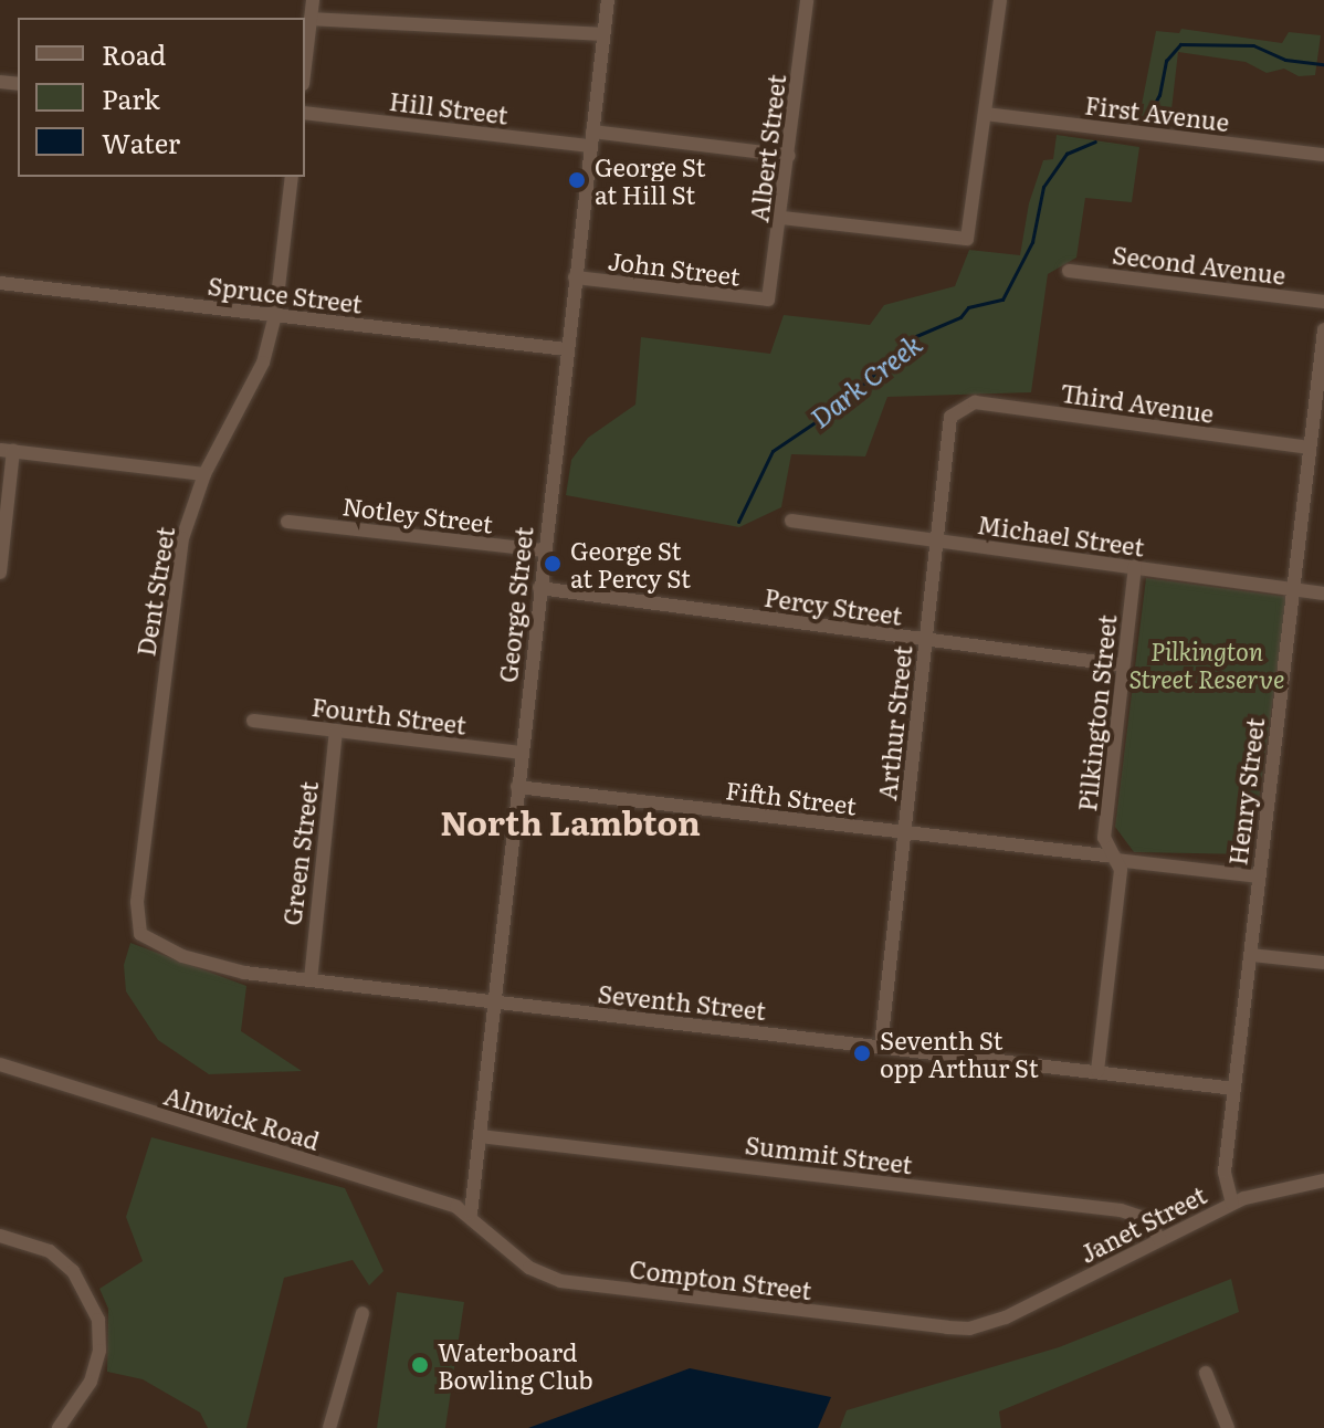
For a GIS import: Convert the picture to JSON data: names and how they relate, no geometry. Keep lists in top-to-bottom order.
{
  "streets": {
    "street": [
      "Hill Street",
      "First Avenue",
      "Albert Street",
      "Second Avenue",
      "John Street",
      "Spruce Street",
      "Third Avenue",
      "Notley Street",
      "Michael Street",
      "Dent Street",
      "George Street",
      "Percy Street",
      "Pilkington Street",
      "Fourth Street",
      "Arthur Street",
      "Henry Street",
      "Fifth Street",
      "Green Street",
      "Seventh Street",
      "Alnwick Road",
      "Summit Street",
      "Janet Street",
      "Compton Street"
    ]
  },
  "crossings": [
    ["Hill Street", "Albert Street"],
    ["Hill Street", "George Street"],
    ["Albert Street", "John Street"],
    ["John Street", "George Street"],
    ["Spruce Street", "Dent Street"],
    ["Spruce Street", "George Street"],
    ["Third Avenue", "Arthur Street"],
    ["Third Avenue", "Henry Street"],
    ["Notley Street", "George Street"],
    ["Michael Street", "Pilkington Street"],
    ["Michael Street", "Arthur Street"],
    ["Michael Street", "Henry Street"],
    ["Dent Street", "Seventh Street"],
    ["George Street", "Percy Street"],
    ["George Street", "Fourth Street"],
    ["George Street", "Fifth Street"],
    ["George Street", "Seventh Street"],
    ["George Street", "Alnwick Road"],
    ["George Street", "Summit Street"],
    ["George Street", "Compton Street"],
    ["Percy Street", "Pilkington Street"],
    ["Percy Street", "Arthur Street"],
    ["Pilkington Street", "Fifth Street"],
    ["Pilkington Street", "Seventh Street"],
    ["Fourth Street", "Green Street"],
    ["Arthur Street", "Fifth Street"],
    ["Arthur Street", "Seventh Street"],
    ["Henry Street", "Fifth Street"],
    ["Henry Street", "Seventh Street"],
    ["Henry Street", "Janet Street"],
    ["Green Street", "Seventh Street"],
    ["Alnwick Road", "Compton Street"],
    ["Summit Street", "Janet Street"],
    ["Janet Street", "Compton Street"]
  ],
  "districts": ["North Lambton"],
  "water": ["Dark Creek"],
  "parks": ["Pilkington Street Reserve"],
  "places": [
    "George St at Hill St",
    "George St at Percy St",
    "Seventh St opp Arthur St",
    "Waterboard Bowling Club"
  ],
  "legend": ["Road", "Park", "Water"]
}
